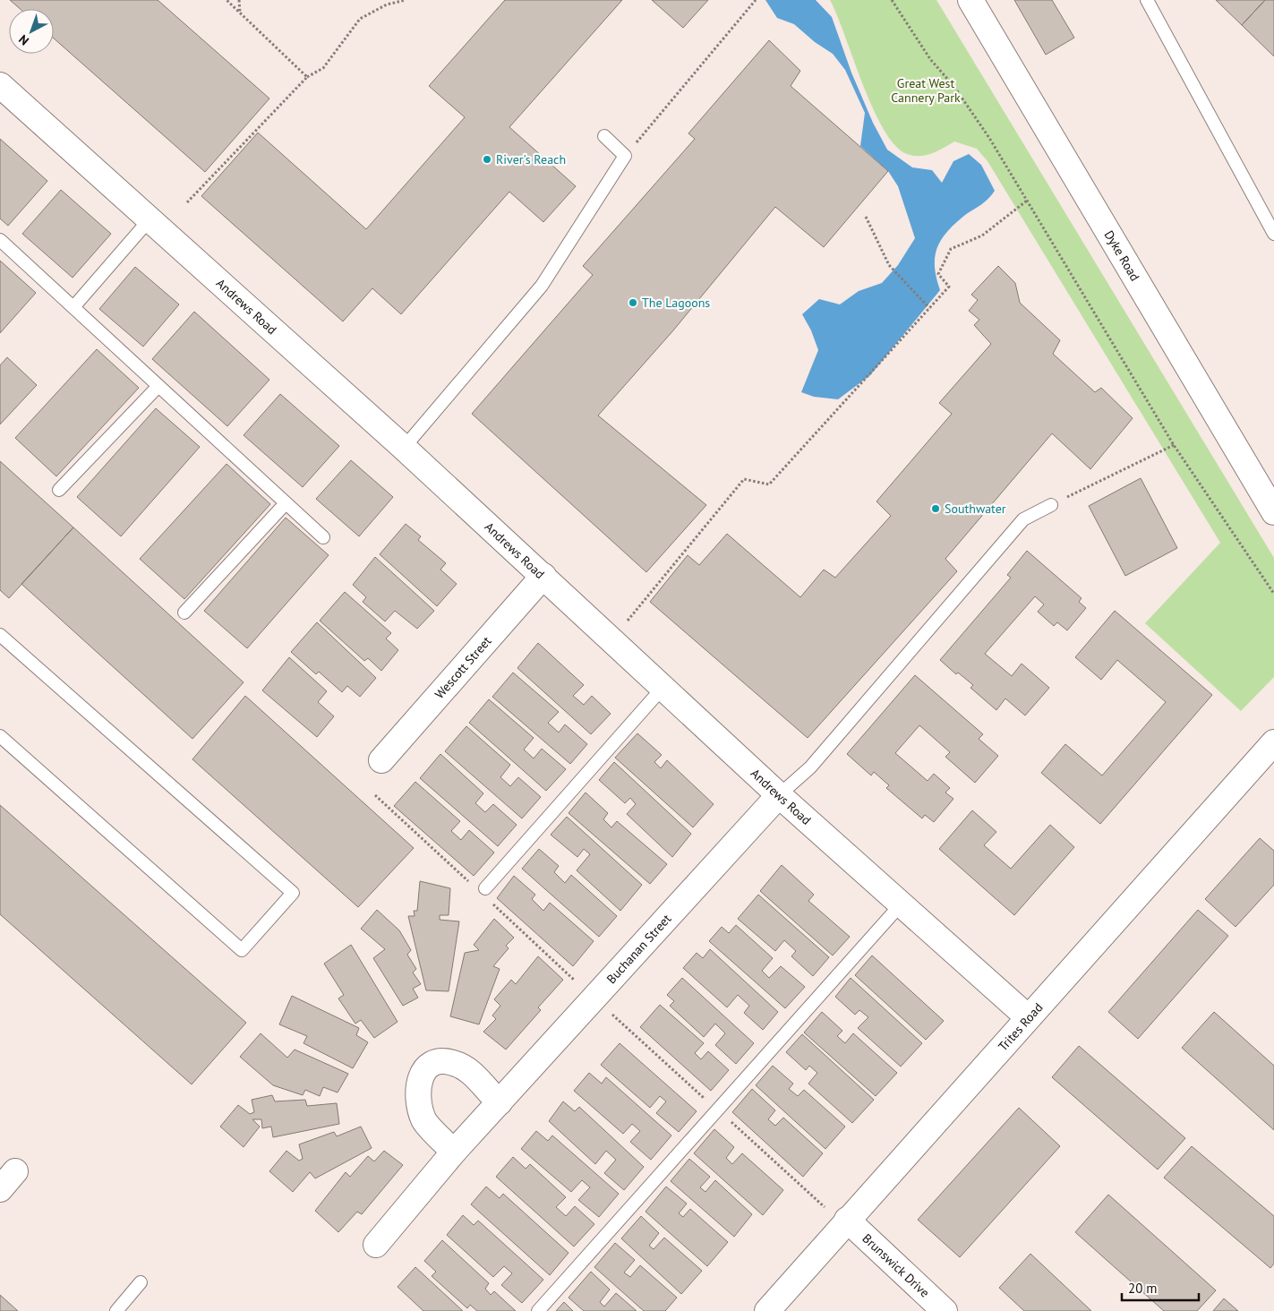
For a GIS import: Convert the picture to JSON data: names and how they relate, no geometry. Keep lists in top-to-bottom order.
{
  "streets": {
    "street": [
      "Dyke Road",
      "Andrews Road",
      "Wescott Street",
      "Buchanan Street",
      "Trites Road",
      "Brunswick Drive"
    ]
  },
  "crossings": [
    ["Andrews Road", "Wescott Street"],
    ["Andrews Road", "Buchanan Street"],
    ["Andrews Road", "Trites Road"],
    ["Trites Road", "Brunswick Drive"]
  ],
  "parks": ["Great West Cannery Park"],
  "places": ["River's Reach", "The Lagoons", "Southwater"],
  "scale_bar": "20 m",
  "north": "bottom left"
}
